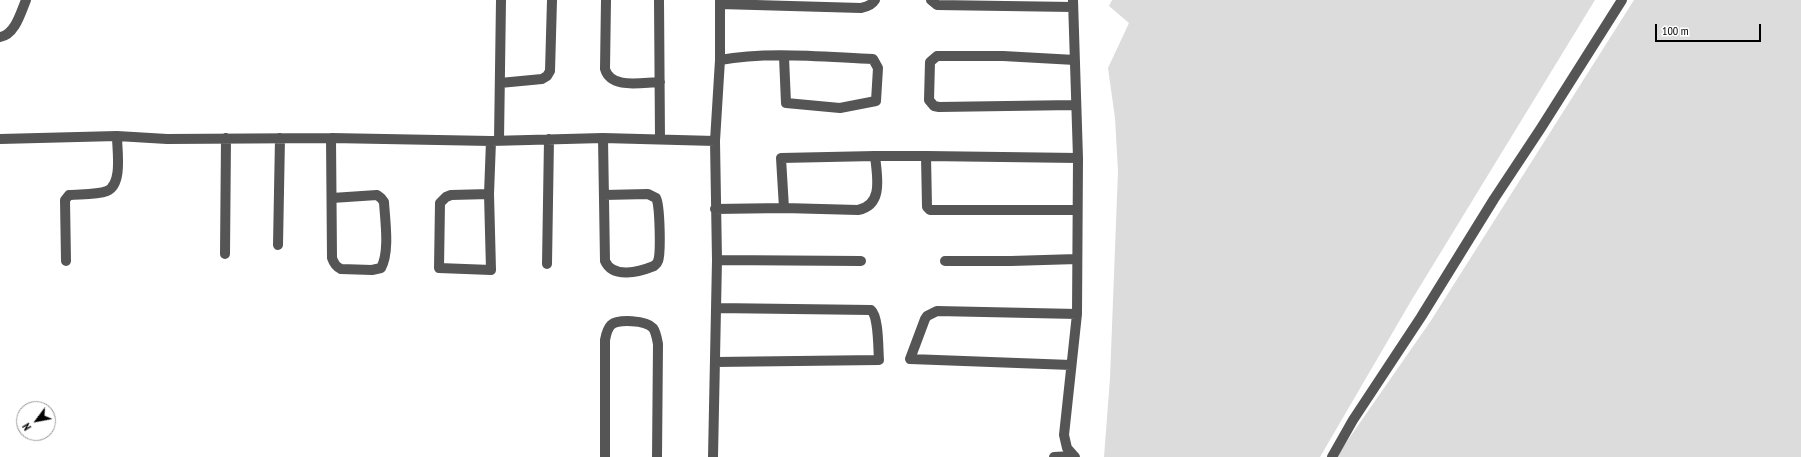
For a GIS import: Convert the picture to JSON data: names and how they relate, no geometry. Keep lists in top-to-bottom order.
{
  "scale_bar": "100 m",
  "north": "bottom left"
}
